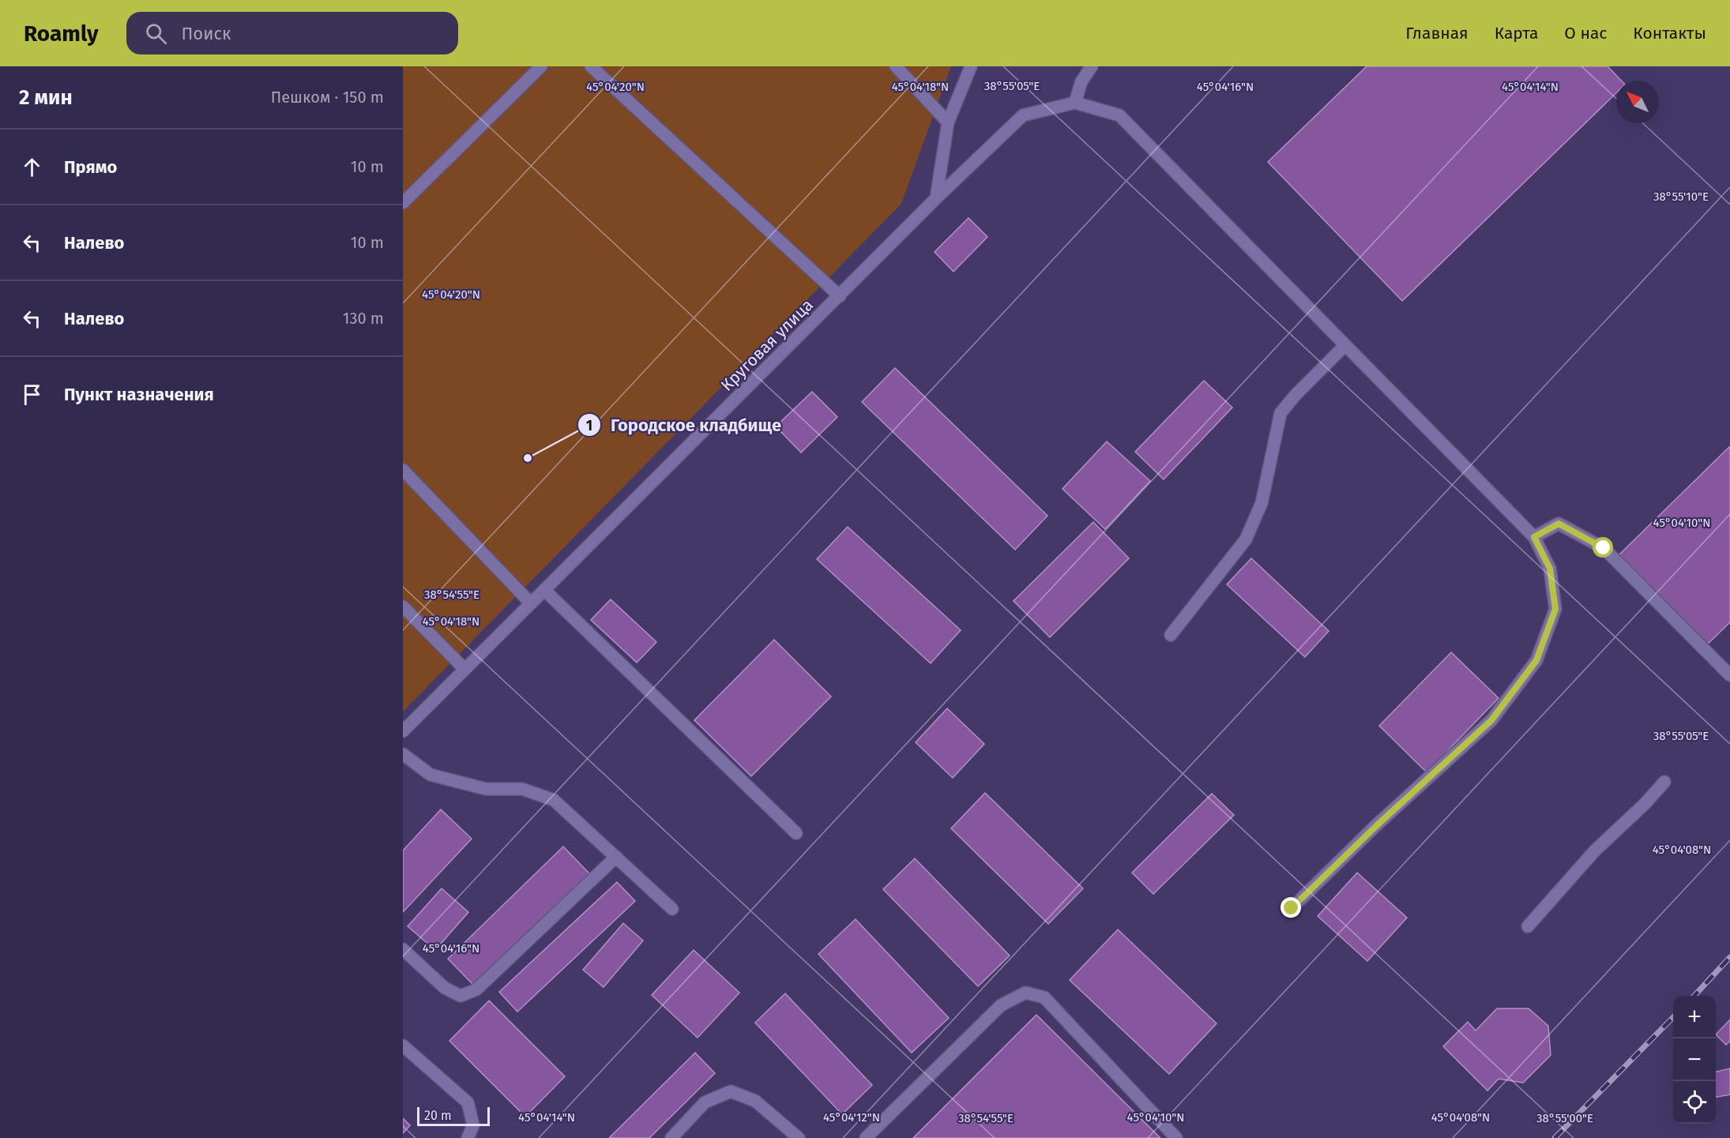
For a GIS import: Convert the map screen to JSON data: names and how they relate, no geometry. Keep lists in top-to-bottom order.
{
  "streets": {
    "street": ["Круговая улица"]
  },
  "places": ["Городское кладбище"],
  "scale_bar": "20 m",
  "north": "top left",
  "page": {
    "header": "Roamly",
    "search": "Поиск",
    "nav": [
      "Главная",
      "Карта",
      "О нас",
      "Контакты"
    ],
    "heading": ["2 мин", "Пешком · 150 m"],
    "list": [
      ["Прямо", "10 m"],
      ["Налево", "10 m"],
      ["Налево", "130 m"],
      "Пункт назначения"
    ],
    "map_buttons": ["+", "−"],
    "scale": "20 m"
  },
  "coordinates": [
    "38°55'05\"E",
    "45°04'20\"N",
    "45°04'18\"N",
    "45°04'16\"N",
    "45°04'14\"N",
    "38°55'10\"E",
    "45°04'10\"N",
    "38°54'55\"E",
    "45°04'08\"N",
    "45°04'12\"N",
    "38°55'00\"E"
  ]
}
